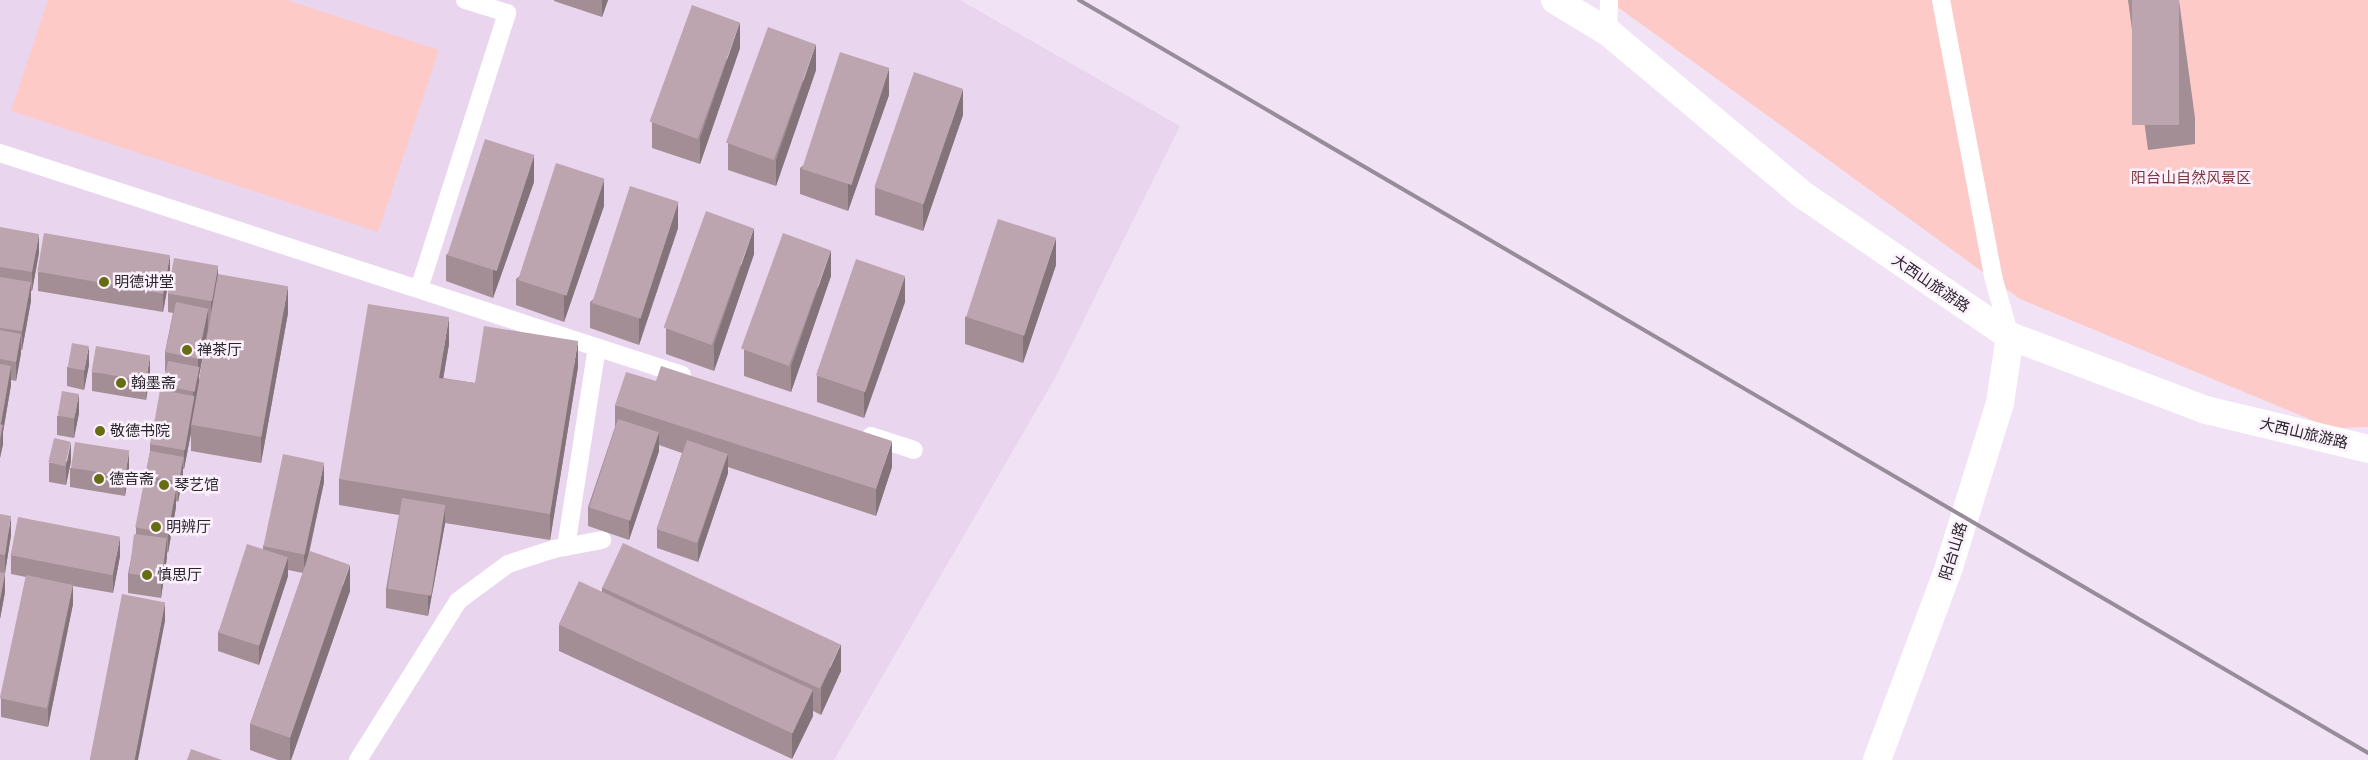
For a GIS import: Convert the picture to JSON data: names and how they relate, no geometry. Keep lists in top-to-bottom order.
{
  "streets": {
    "street": ["大西山旅游路", "阳台山路"]
  },
  "crossings": [
    ["大西山旅游路", "阳台山路"]
  ],
  "parks": ["阳台山自然风景区"],
  "places": [
    "明德讲堂",
    "禅茶厅",
    "翰墨斋",
    "敬德书院",
    "德音斋",
    "琴艺馆",
    "明辨厅",
    "慎思厅"
  ]
}
